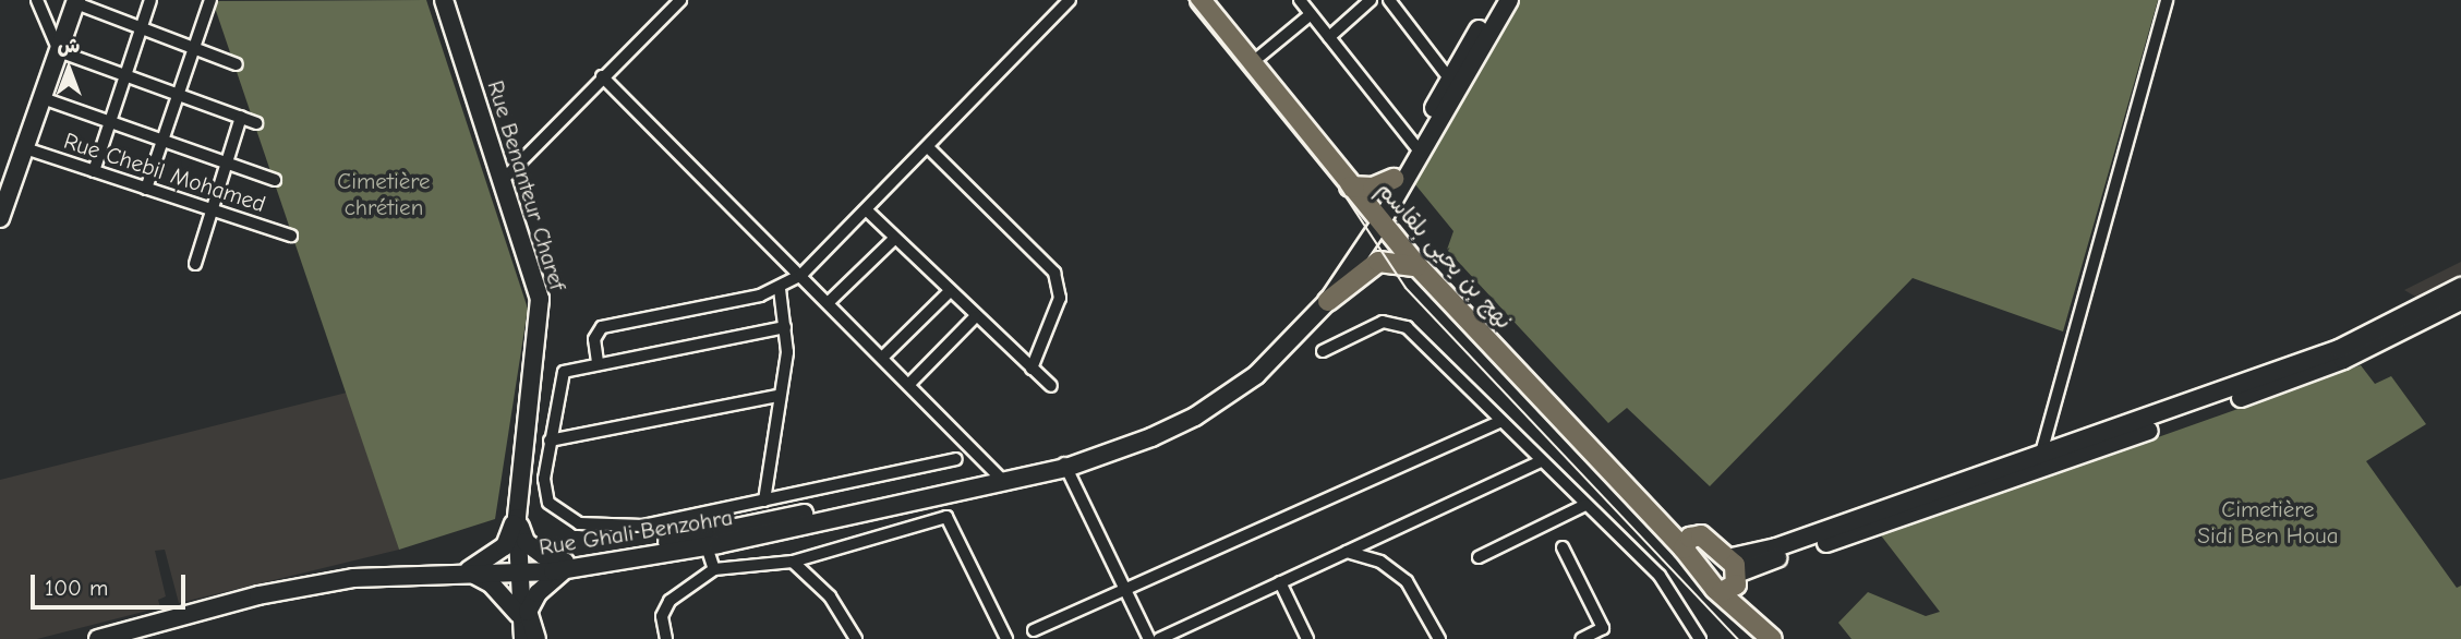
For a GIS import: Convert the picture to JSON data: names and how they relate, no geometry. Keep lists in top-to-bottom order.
{
  "streets": {
    "main road": ["Rue Benanteur Charef", "نهج بن يحيى بلقاسم", "Rue Ghali Benzohra"],
    "street": ["Rue Chebil Mohamed"]
  },
  "crossings": [
    ["Rue Benanteur Charef", "Rue Ghali Benzohra"],
    ["نهج بن يحيى بلقاسم", "Rue Ghali Benzohra"]
  ],
  "parks": ["Cimetière chrétien", "Cimetière Sidi Ben Houa"],
  "scale_bar": "100 m",
  "north": "top"
}
